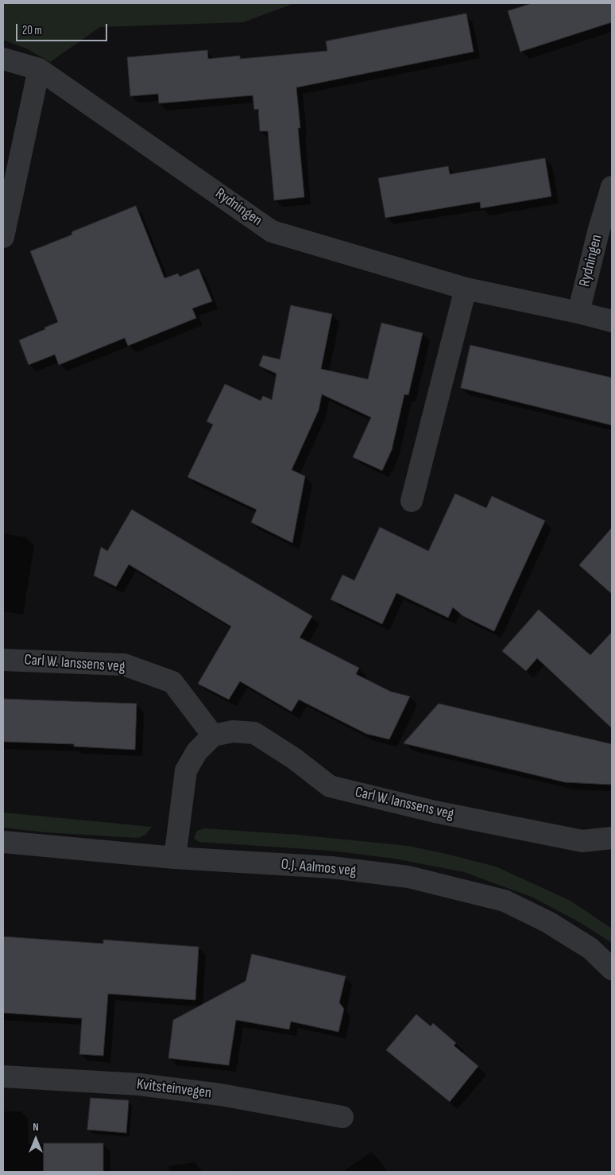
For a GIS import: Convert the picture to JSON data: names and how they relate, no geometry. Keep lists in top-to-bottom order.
{
  "streets": {
    "street": [
      "Rydningen",
      "Carl W. Ianssens veg",
      "O.J. Aalmos veg",
      "Kvitsteinvegen"
    ]
  },
  "scale_bar": "20 m",
  "north": "top"
}
